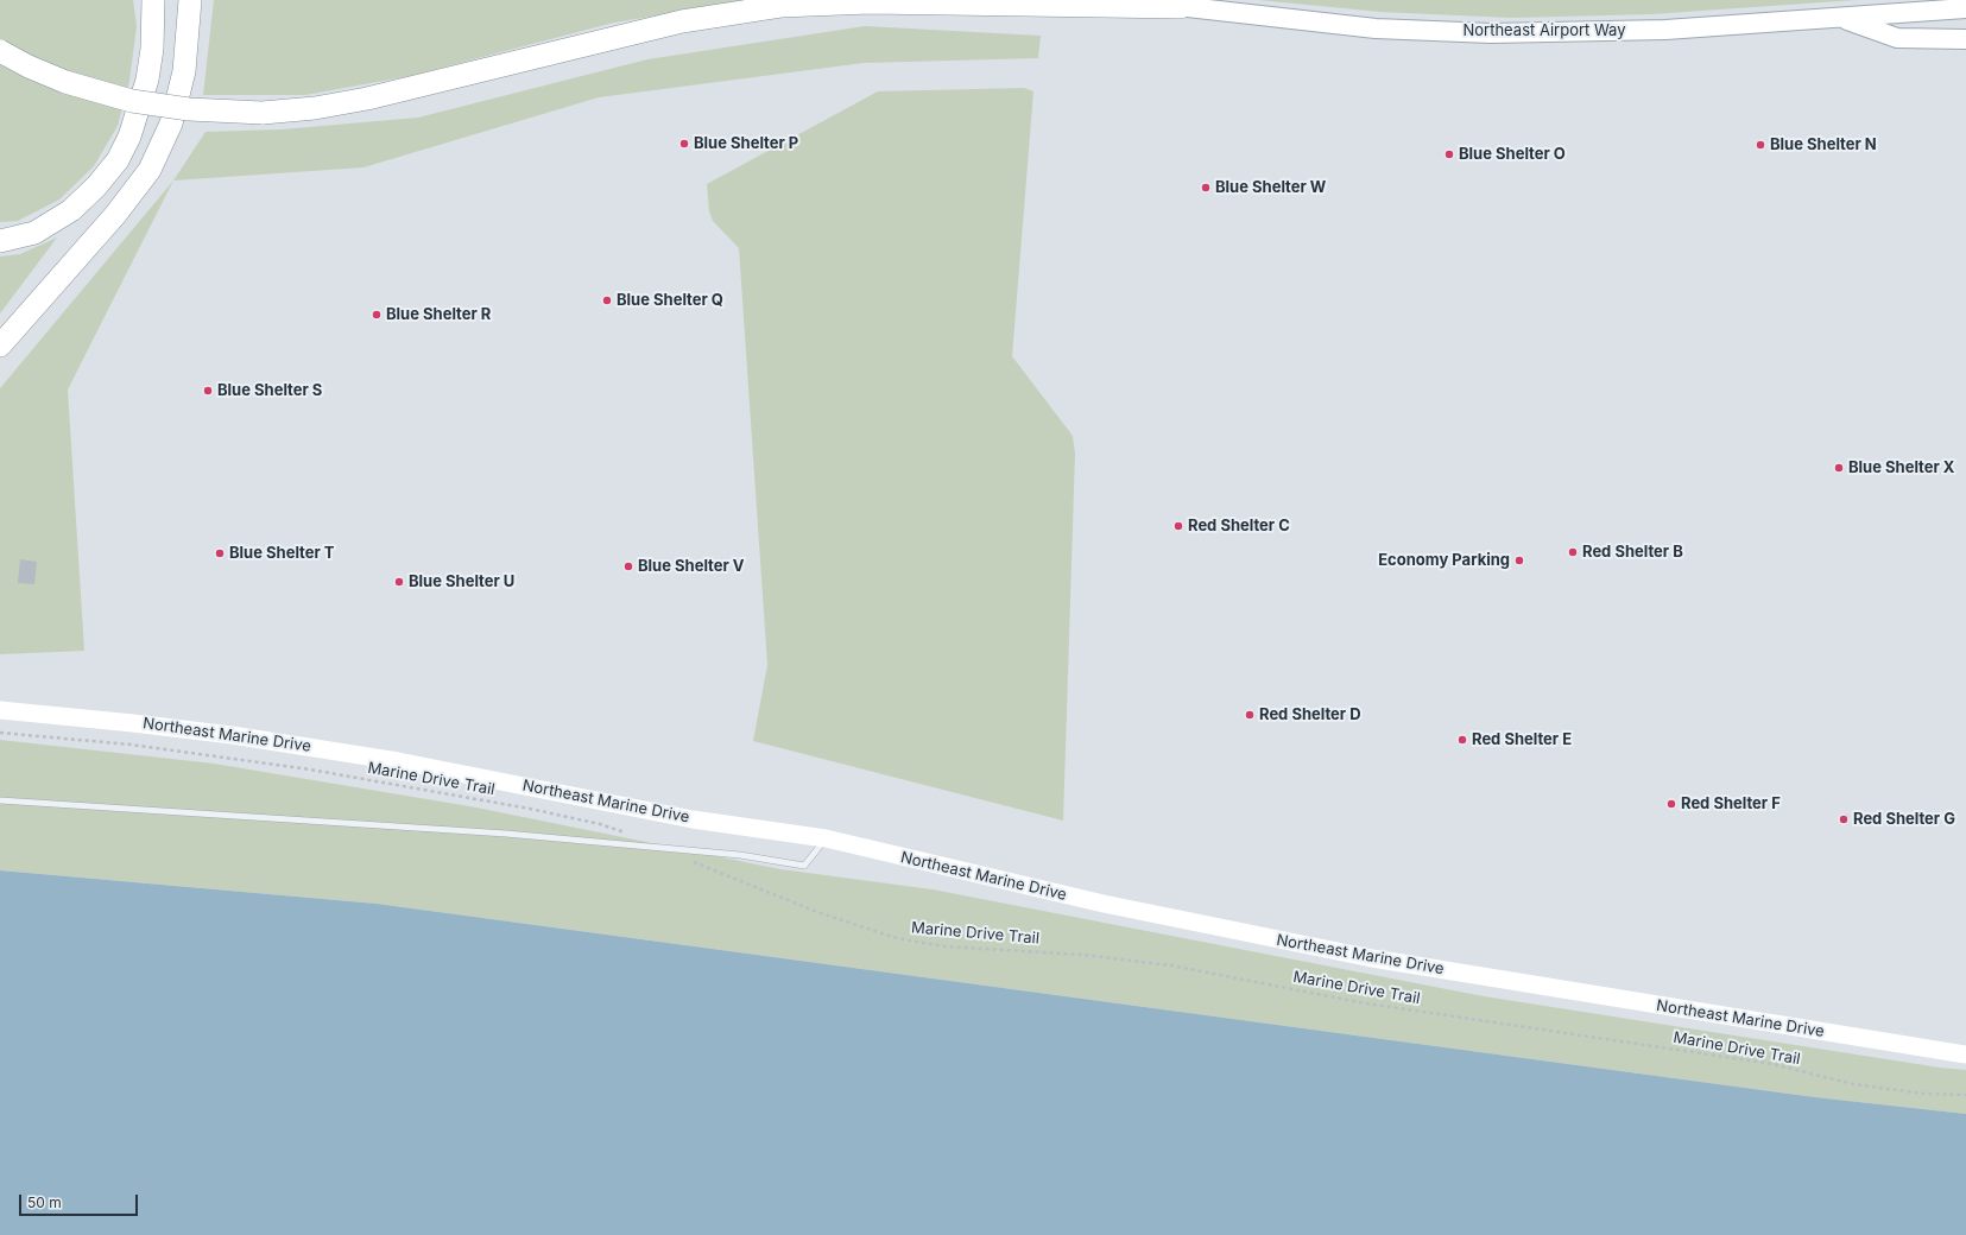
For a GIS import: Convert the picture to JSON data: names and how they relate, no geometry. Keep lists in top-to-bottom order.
{
  "streets": {
    "main road": ["Northeast Airport Way", "Northeast Marine Drive"],
    "path": ["Marine Drive Trail"]
  },
  "places": [
    "Blue Shelter P",
    "Blue Shelter N",
    "Blue Shelter O",
    "Blue Shelter W",
    "Blue Shelter Q",
    "Blue Shelter R",
    "Blue Shelter S",
    "Blue Shelter X",
    "Red Shelter C",
    "Red Shelter B",
    "Blue Shelter T",
    "Economy Parking",
    "Blue Shelter V",
    "Blue Shelter U",
    "Red Shelter D",
    "Red Shelter E",
    "Red Shelter F",
    "Red Shelter G"
  ],
  "scale_bar": "50 m"
}
